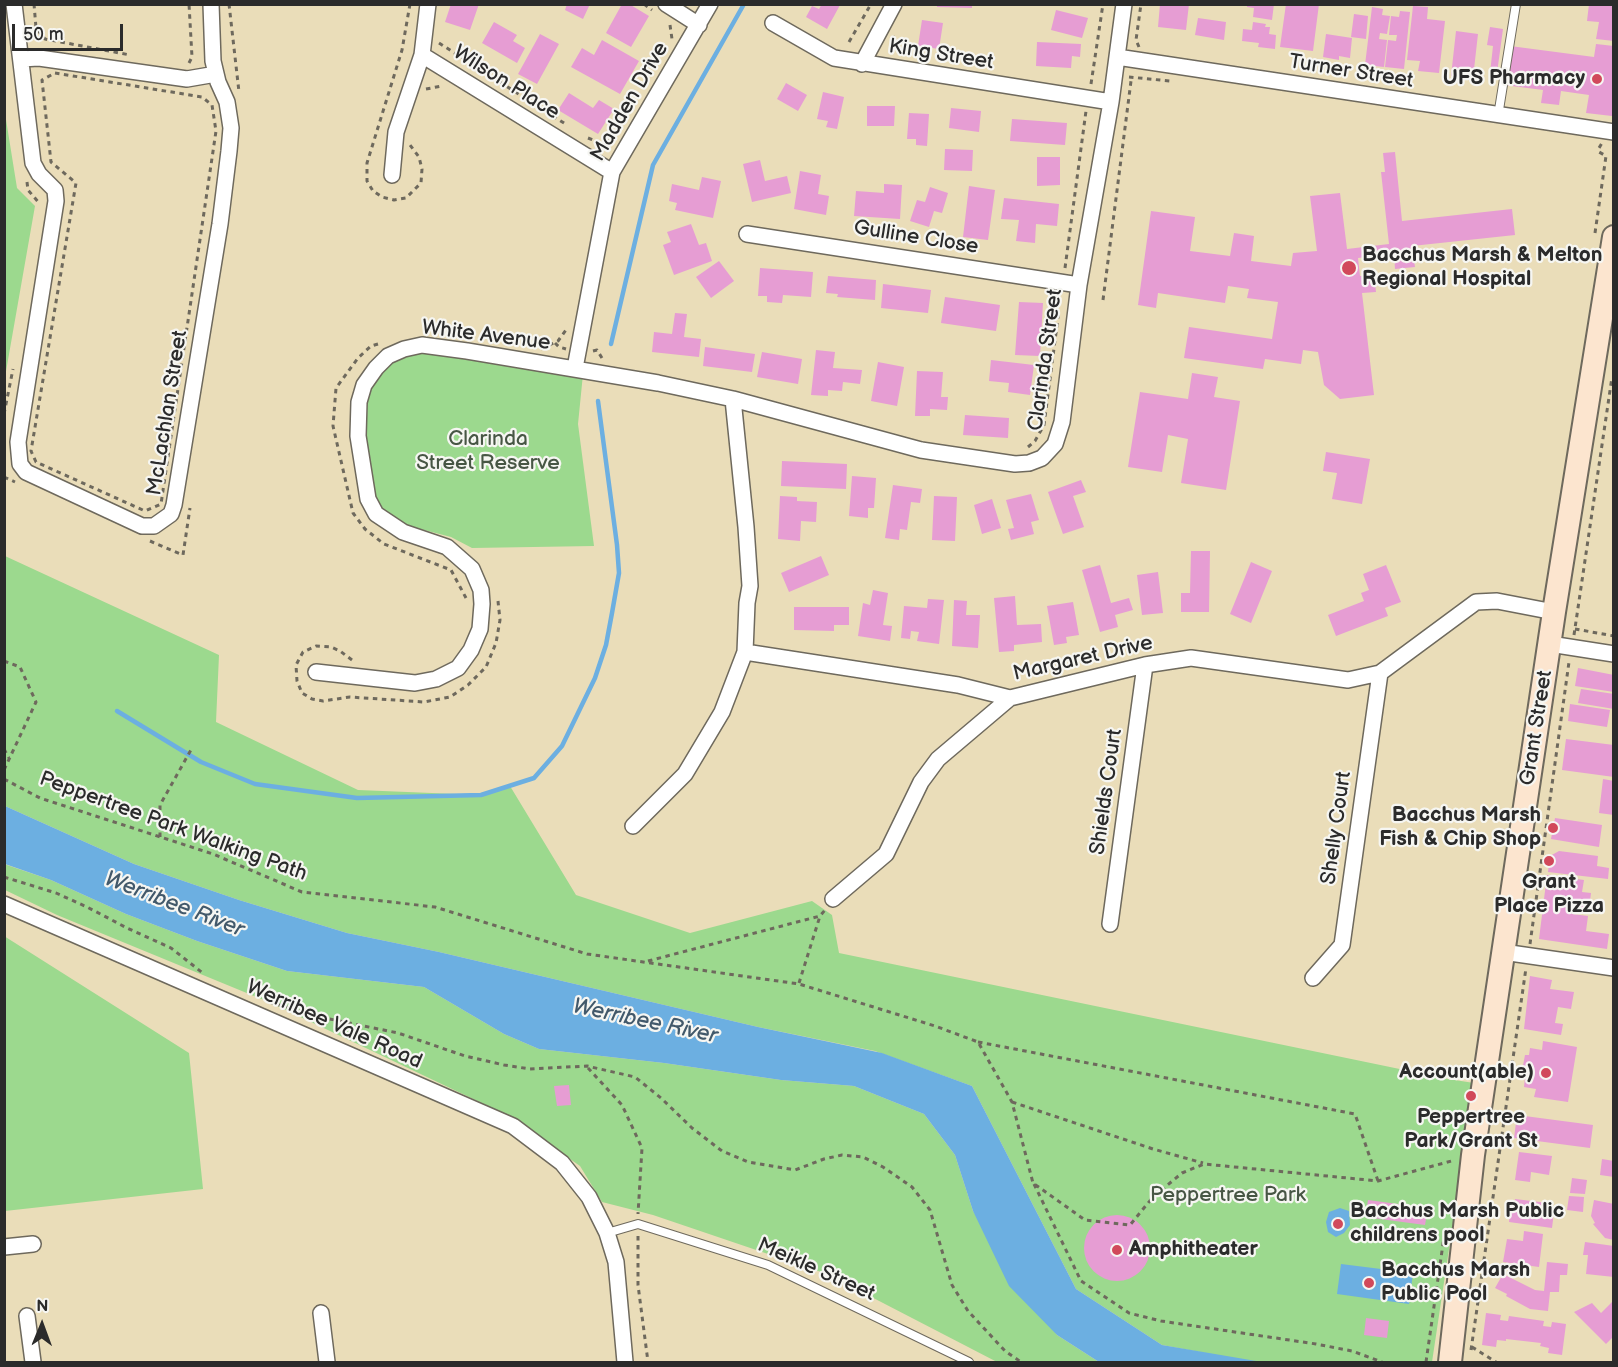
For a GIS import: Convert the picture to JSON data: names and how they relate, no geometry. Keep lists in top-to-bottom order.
{
  "streets": {
    "main road": ["Grant Street"],
    "street": [
      "King Street",
      "Turner Street",
      "Wilson Place",
      "Madden Drive",
      "Gulline Close",
      "White Avenue",
      "Clarinda Street",
      "McLachlan Street",
      "Margaret Drive",
      "Shields Court",
      "Shelly Court",
      "Werribee Vale Road"
    ],
    "lane": ["Meikle Street"],
    "path": ["Peppertree Park Walking Path"]
  },
  "crossings": [
    ["King Street", "Clarinda Street"],
    ["Turner Street", "Clarinda Street"],
    ["Wilson Place", "Madden Drive"],
    ["Madden Drive", "White Avenue"],
    ["Madden Drive", "Clarinda Street"],
    ["Gulline Close", "Clarinda Street"],
    ["White Avenue", "Clarinda Street"],
    ["Margaret Drive", "Grant Street"],
    ["Margaret Drive", "Shields Court"],
    ["Margaret Drive", "Shelly Court"]
  ],
  "water": ["Werribee River"],
  "parks": ["Clarinda Street Reserve", "Peppertree Park"],
  "places": [
    "UFS Pharmacy",
    "Bacchus Marsh & Melton Regional Hospital",
    "Bacchus Marsh Fish & Chip Shop",
    "Grant Place Pizza",
    "Account(able)",
    "Peppertree Park/Grant St",
    "Bacchus Marsh Public childrens pool",
    "Amphitheater",
    "Bacchus Marsh Public Pool"
  ],
  "scale_bar": "50 m",
  "north": "top"
}
